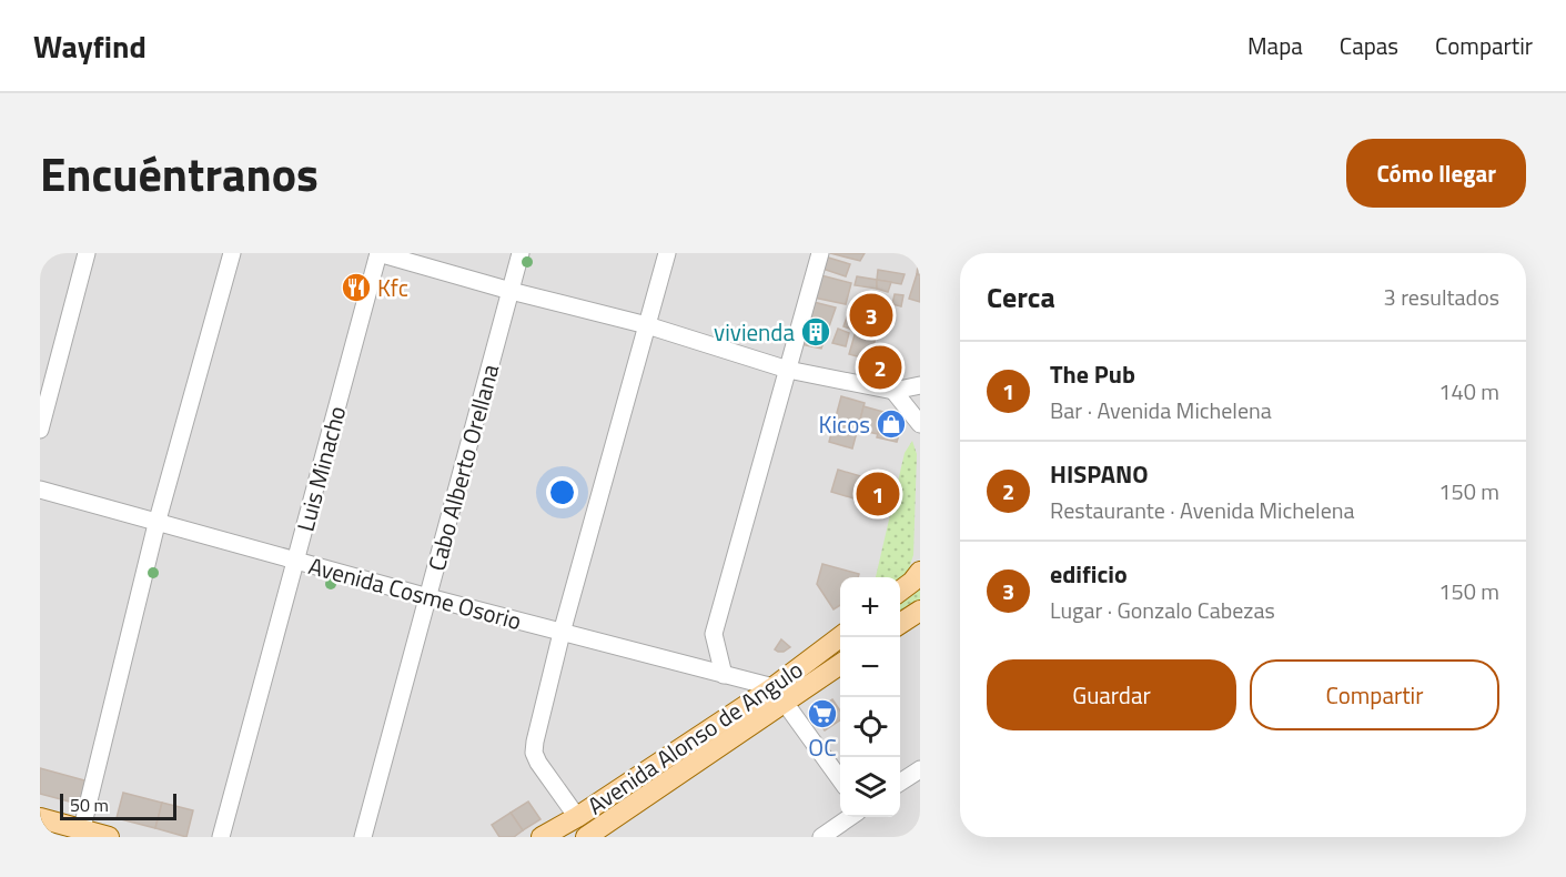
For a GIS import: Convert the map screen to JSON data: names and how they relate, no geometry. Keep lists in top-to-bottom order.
{
  "streets": {
    "main road": ["Avenida Alonso de Angulo"],
    "street": ["Cabo Alberto Orellana", "Luis Minacho", "Avenida Cosme Osorio"]
  },
  "crossings": [
    ["Cabo Alberto Orellana", "Avenida Cosme Osorio"],
    ["Luis Minacho", "Avenida Cosme Osorio"],
    ["Avenida Cosme Osorio", "Avenida Alonso de Angulo"]
  ],
  "places": {
    "restaurant": ["Kfc"],
    "building": ["vivienda"],
    "shop": ["Kicos"],
    "supermarket": ["OC"]
  },
  "scale_bar": "50 m",
  "page": {
    "header": "Wayfind",
    "nav": ["Mapa", "Capas", "Compartir"],
    "title": "Encuéntranos",
    "buttons": [
      "Cómo llegar",
      ["Guardar", "Compartir"]
    ],
    "heading": ["Cerca", "3 resultados"],
    "pins": ["3", "2", "1"],
    "list": [
      {
        "mark": "1",
        "name": "The Pub",
        "note": "Bar · Avenida Michelena",
        "value": "140 m"
      },
      {
        "mark": "2",
        "name": "HISPANO",
        "note": "Restaurante · Avenida Michelena",
        "value": "150 m"
      },
      {
        "mark": "3",
        "name": "edificio",
        "note": "Lugar · Gonzalo Cabezas",
        "value": "150 m"
      }
    ],
    "map_buttons": ["+", "−"],
    "scale": "50 m"
  }
}
